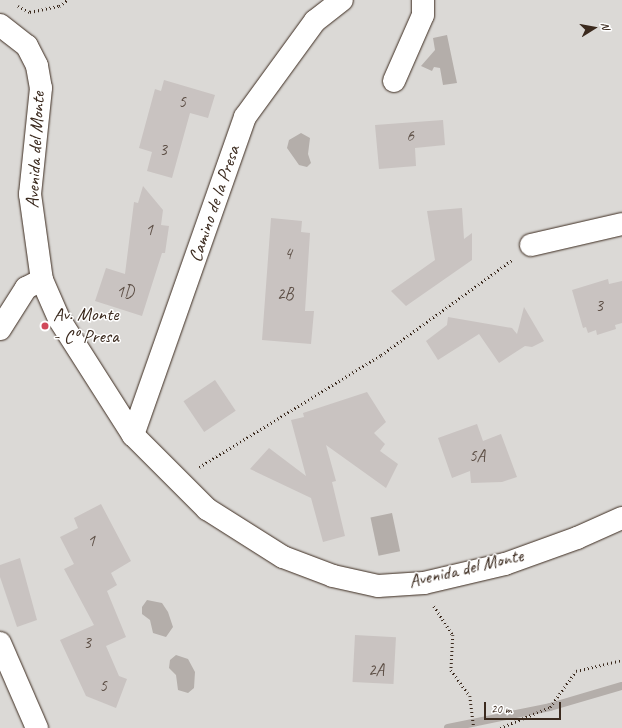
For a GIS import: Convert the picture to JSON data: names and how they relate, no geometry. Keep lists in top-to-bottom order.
{
  "streets": {
    "street": ["Avenida del Monte", "Camino de la Presa"]
  },
  "crossings": [
    ["Avenida del Monte", "Camino de la Presa"]
  ],
  "places": ["Av. Monte - Cº Presa"],
  "house_numbers": [
    "5",
    "6",
    "3",
    "1",
    "4",
    "1D",
    "2B",
    "3",
    "5A",
    "1",
    "3",
    "2A",
    "5"
  ],
  "scale_bar": "20 m",
  "north": "right"
}
